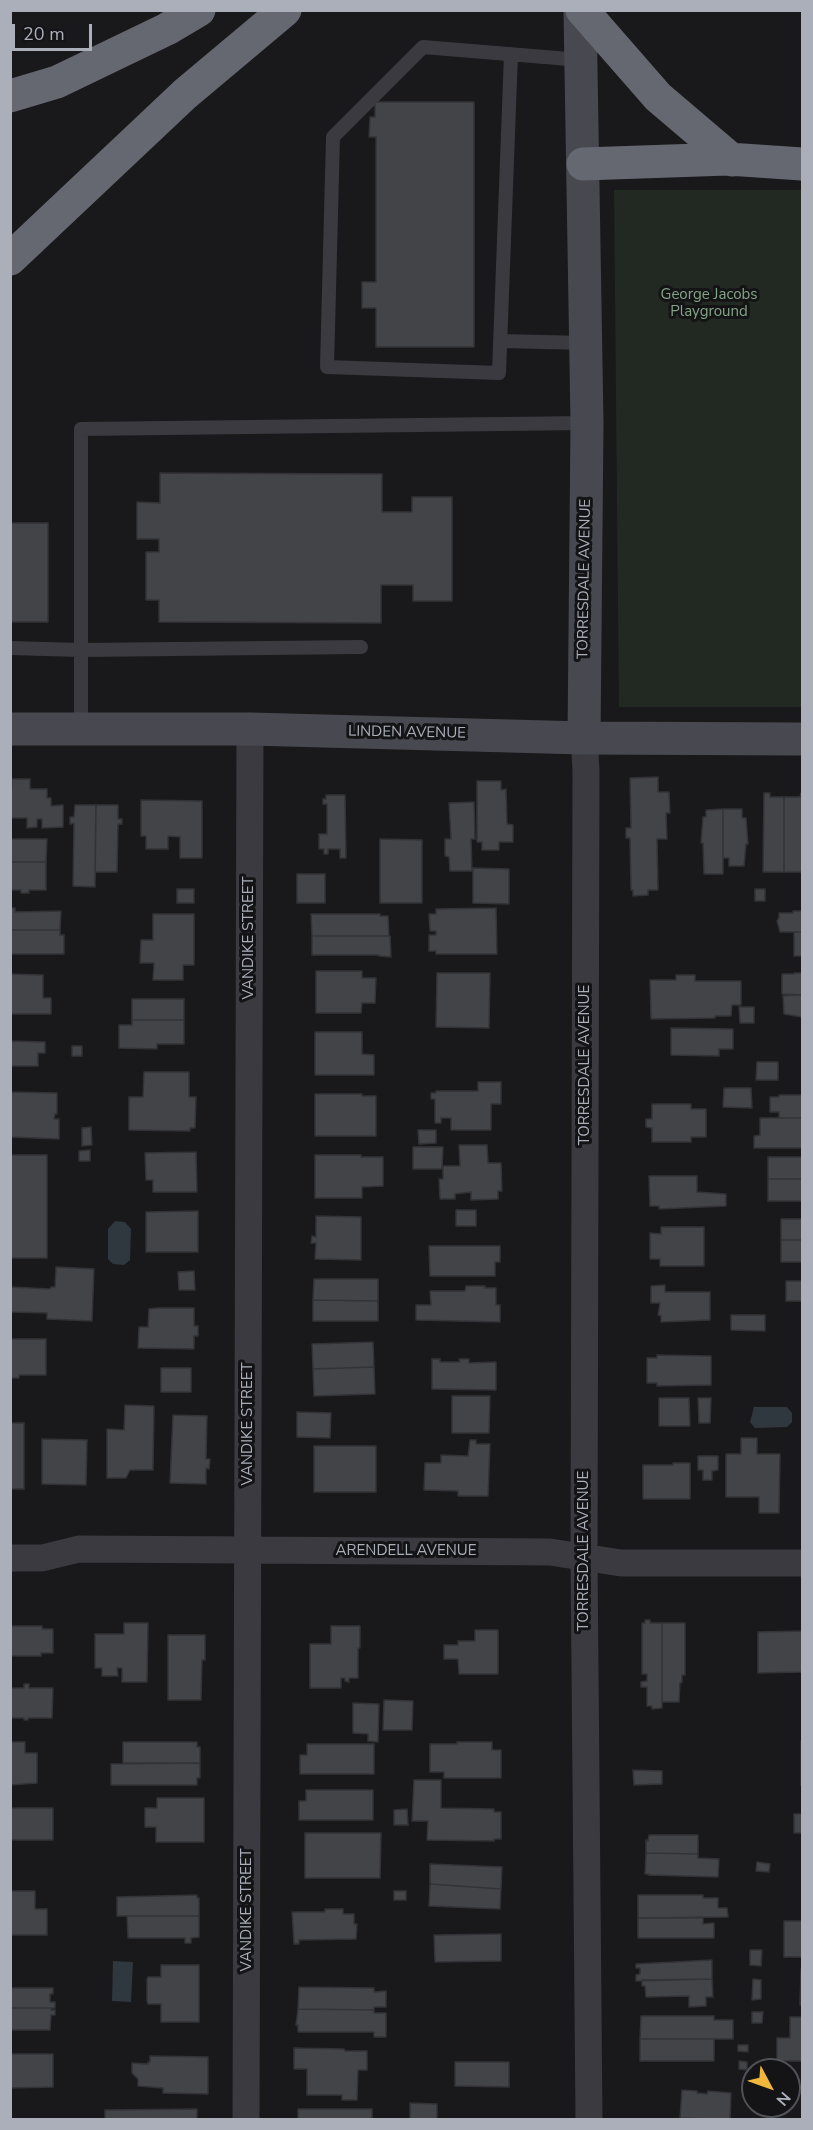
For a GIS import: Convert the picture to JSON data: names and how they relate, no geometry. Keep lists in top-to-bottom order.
{
  "streets": {
    "street": [
      "TORRESDALE AVENUE",
      "LINDEN AVENUE",
      "VANDIKE STREET",
      "ARENDELL AVENUE"
    ]
  },
  "crossings": [
    ["TORRESDALE AVENUE", "LINDEN AVENUE"],
    ["TORRESDALE AVENUE", "ARENDELL AVENUE"],
    ["LINDEN AVENUE", "VANDIKE STREET"],
    ["VANDIKE STREET", "ARENDELL AVENUE"]
  ],
  "parks": ["George Jacobs Playground"],
  "scale_bar": "20 m",
  "north": "bottom right"
}
